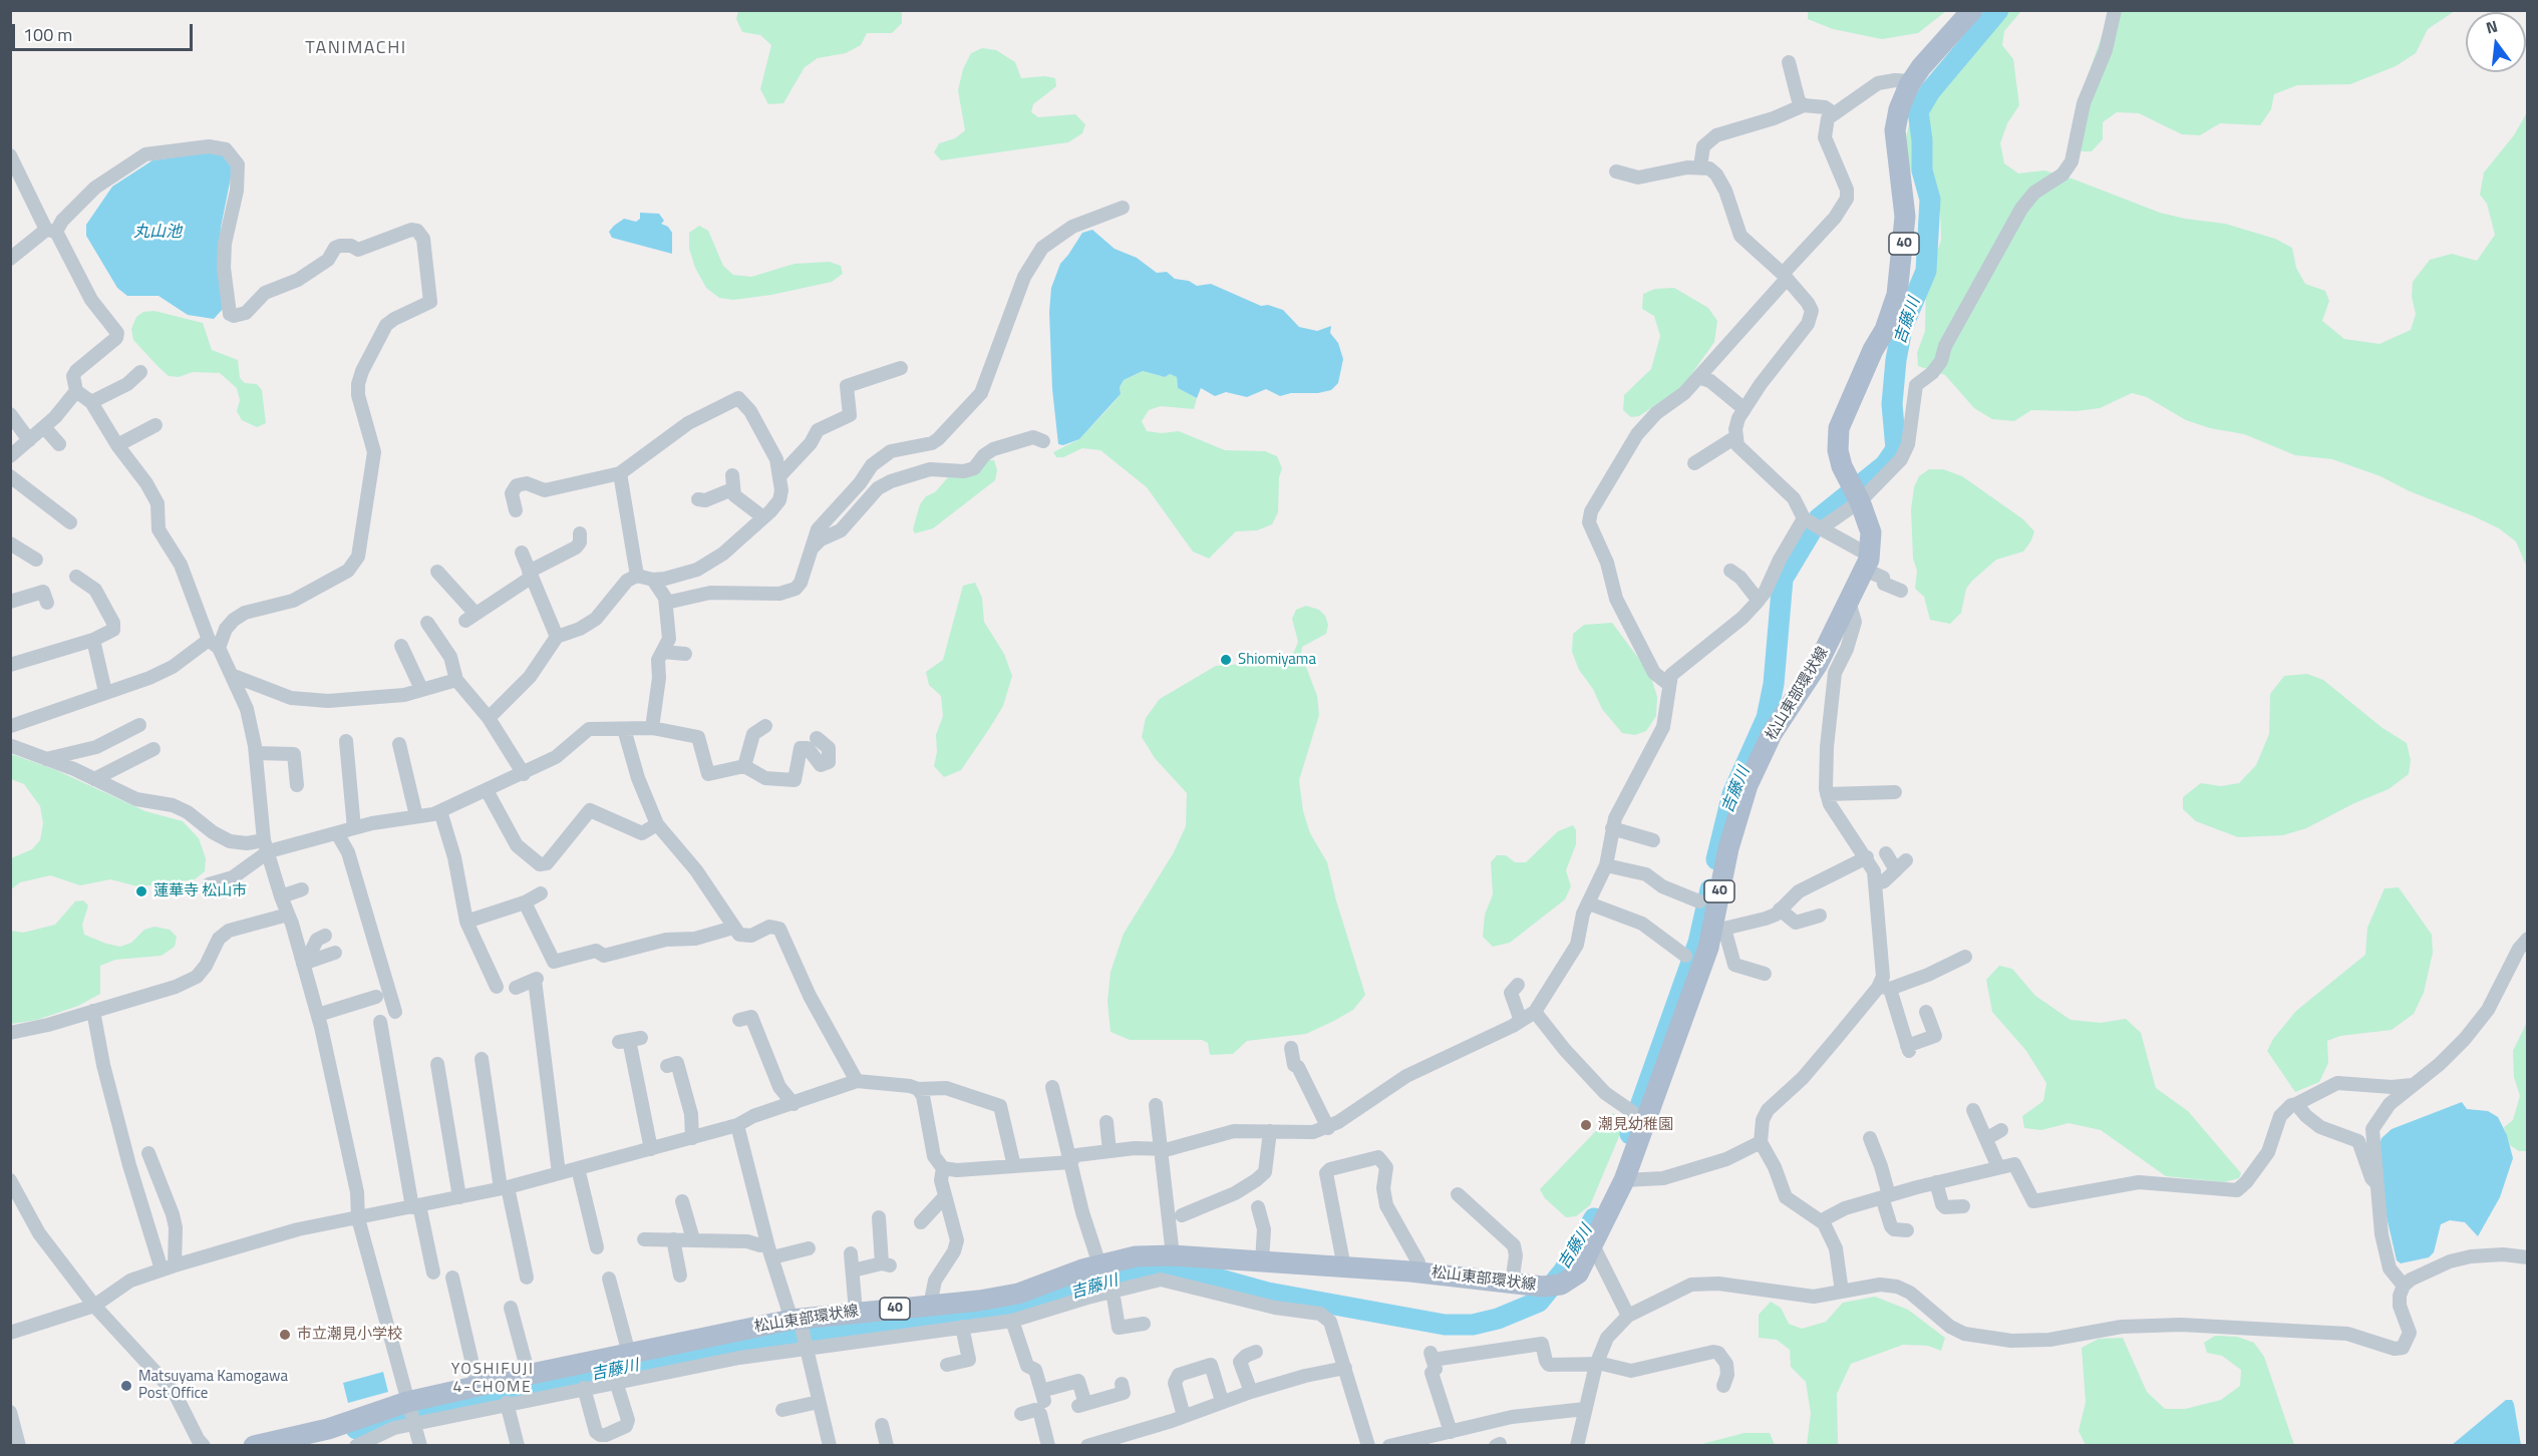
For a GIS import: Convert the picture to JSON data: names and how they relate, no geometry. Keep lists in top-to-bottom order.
{
  "streets": {
    "main road": ["40", "松山東部環状線"]
  },
  "districts": ["TANIMACHI", "YOSHIFUJI 4-CHOME"],
  "water": ["丸山池", "吉藤川"],
  "places": [
    "Shiomiyama",
    "蓮華寺 松山市",
    "潮見幼稚園",
    "市立潮見小学校",
    "Matsuyama Kamogawa Post Office"
  ],
  "scale_bar": "100 m",
  "north": "top"
}
